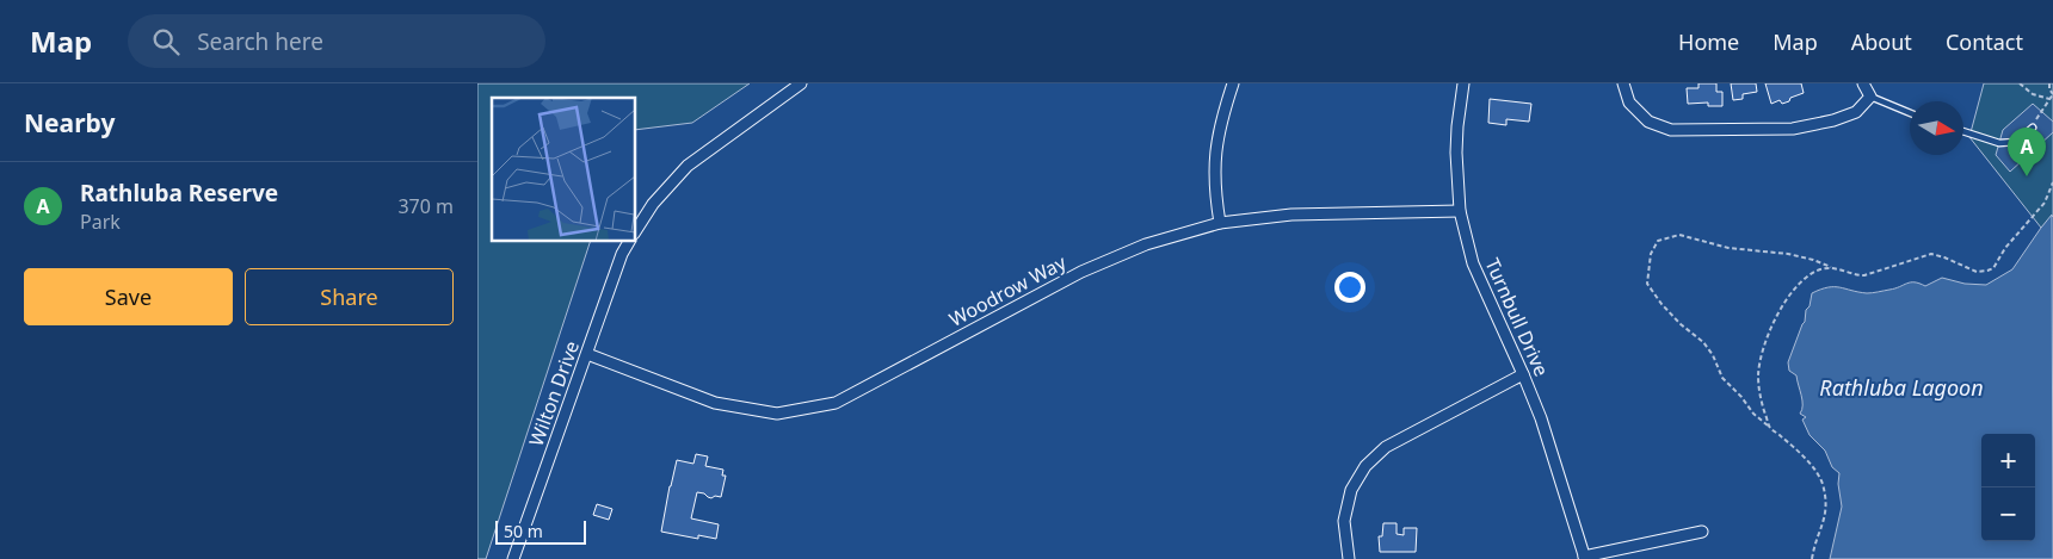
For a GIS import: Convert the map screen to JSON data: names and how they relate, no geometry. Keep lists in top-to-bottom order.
{
  "streets": {
    "street": ["Woodrow Way", "Turnbull Drive", "Wilton Drive"]
  },
  "crossings": [
    ["Woodrow Way", "Turnbull Drive"],
    ["Woodrow Way", "Wilton Drive"]
  ],
  "water": ["Rathluba Lagoon"],
  "scale_bar": "50 m",
  "north": "right",
  "page": {
    "header": "Map",
    "search": "Search here",
    "nav": [
      "Home",
      "Map",
      "About",
      "Contact"
    ],
    "heading": "Nearby",
    "pins": "A",
    "list": [
      {
        "mark": "A",
        "name": "Rathluba Reserve",
        "note": "Park",
        "value": "370 m"
      }
    ],
    "buttons": ["Save", "Share"],
    "map_buttons": ["+", "−"],
    "scale": "50 m"
  }
}
